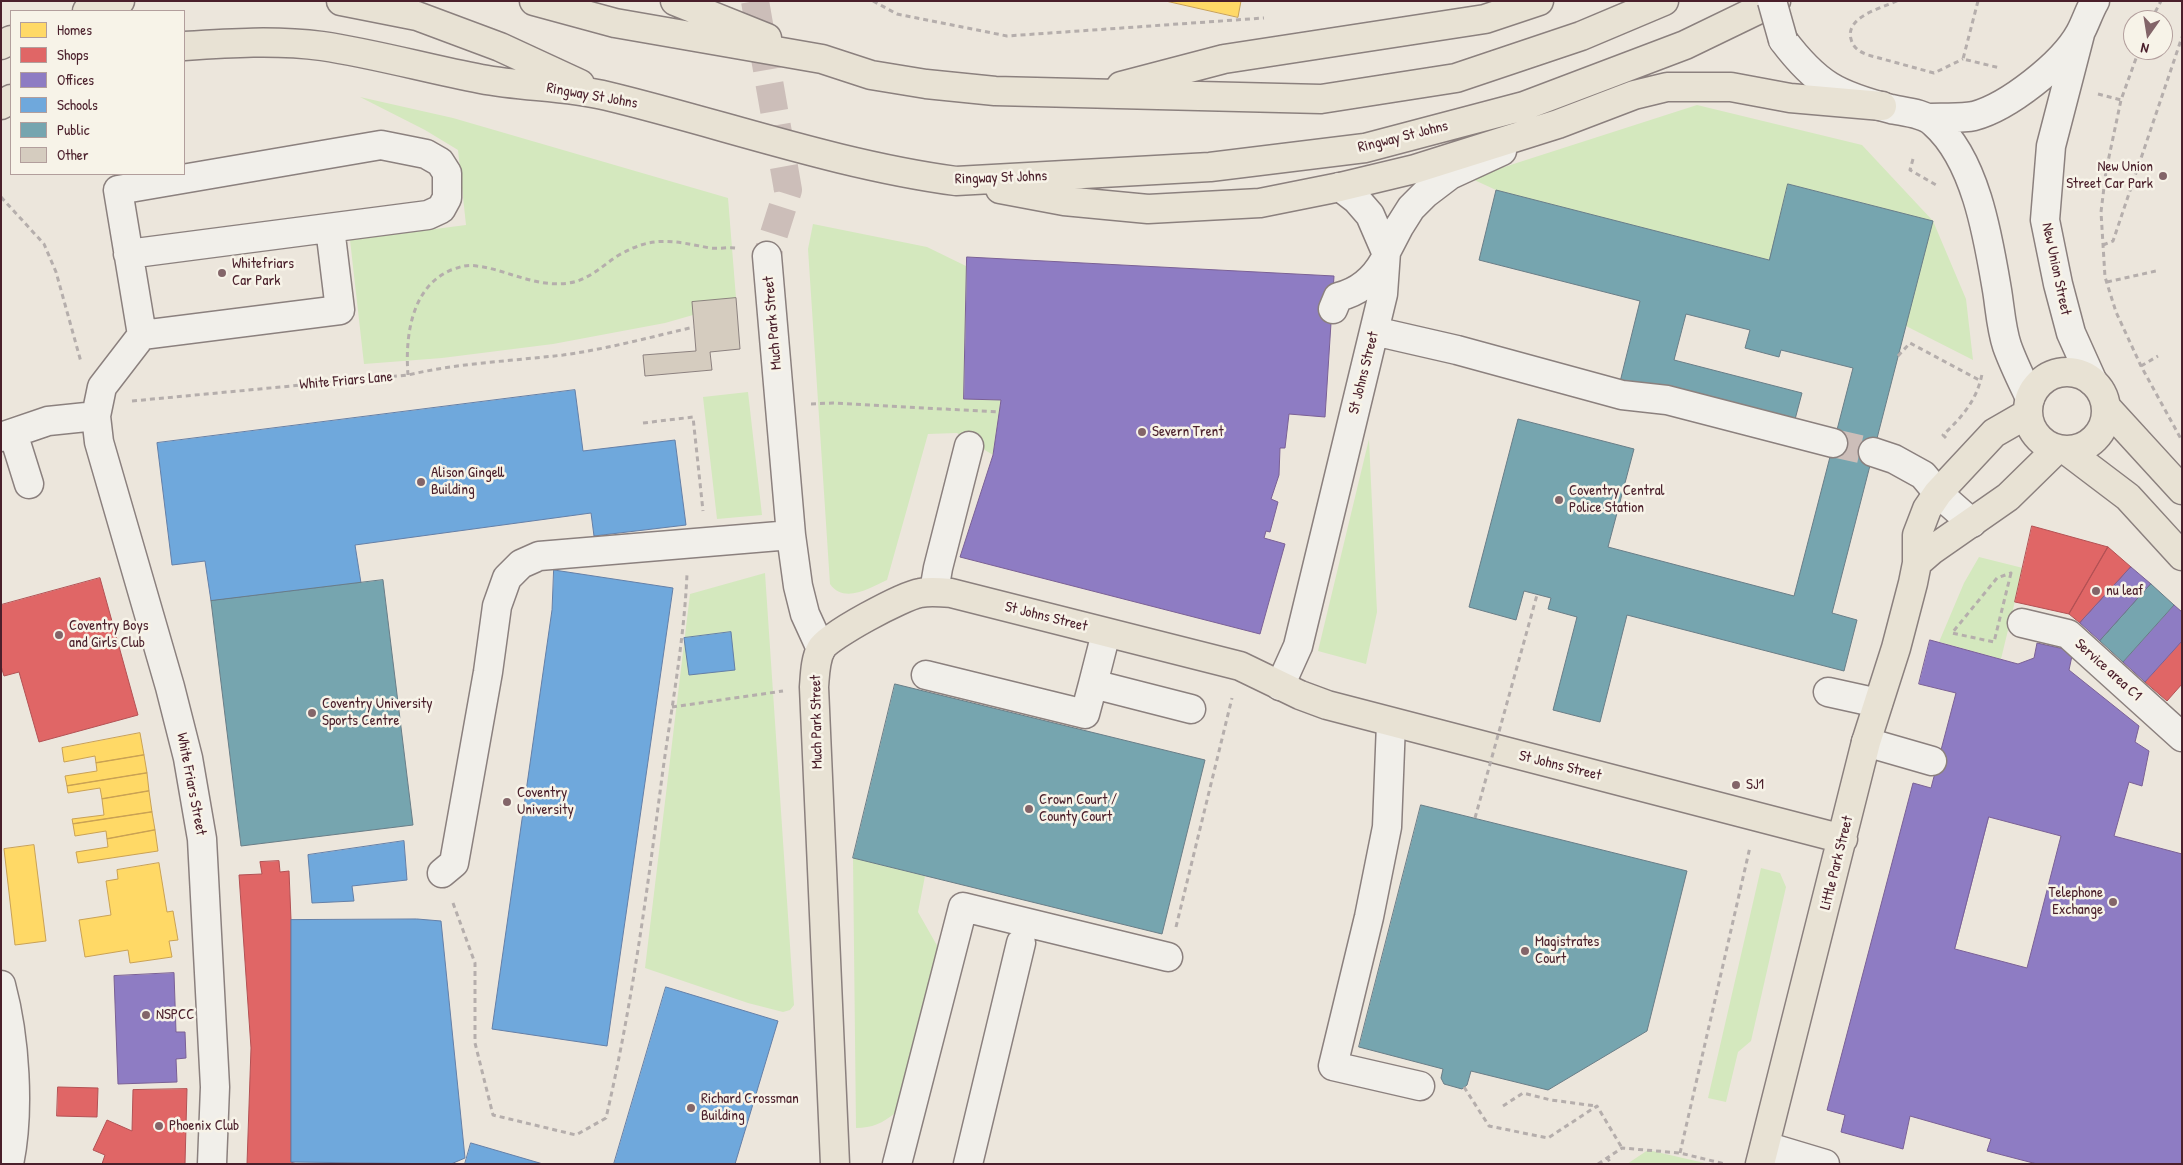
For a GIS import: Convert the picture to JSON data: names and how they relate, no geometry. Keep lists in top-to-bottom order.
{
  "streets": {
    "main road": [
      "Ringway St Johns",
      "Much Park Street",
      "St Johns Street",
      "Little Park Street"
    ],
    "street": ["New Union Street", "Service area C1", "White Friars Street"],
    "path": ["White Friars Lane"]
  },
  "crossings": [
    ["New Union Street", "Little Park Street"],
    ["Much Park Street", "St Johns Street"],
    ["St Johns Street", "Little Park Street"],
    ["White Friars Lane", "White Friars Street"]
  ],
  "places": [
    "New Union Street Car Park",
    "Whitefriars Car Park",
    "Severn Trent",
    "Alison Gingell Building",
    "Coventry Central Police Station",
    "nu leaf",
    "Coventry Boys and Girls Club",
    "Coventry University Sports Centre",
    "SJ1",
    "Coventry University",
    "Crown Court / County Court",
    "Telephone Exchange",
    "Magistrates Court",
    "NSPCC",
    "Richard Crossman Building",
    "Phoenix Club"
  ],
  "legend": [
    "Homes",
    "Shops",
    "Offices",
    "Schools",
    "Public",
    "Other"
  ],
  "north": "bottom"
}
